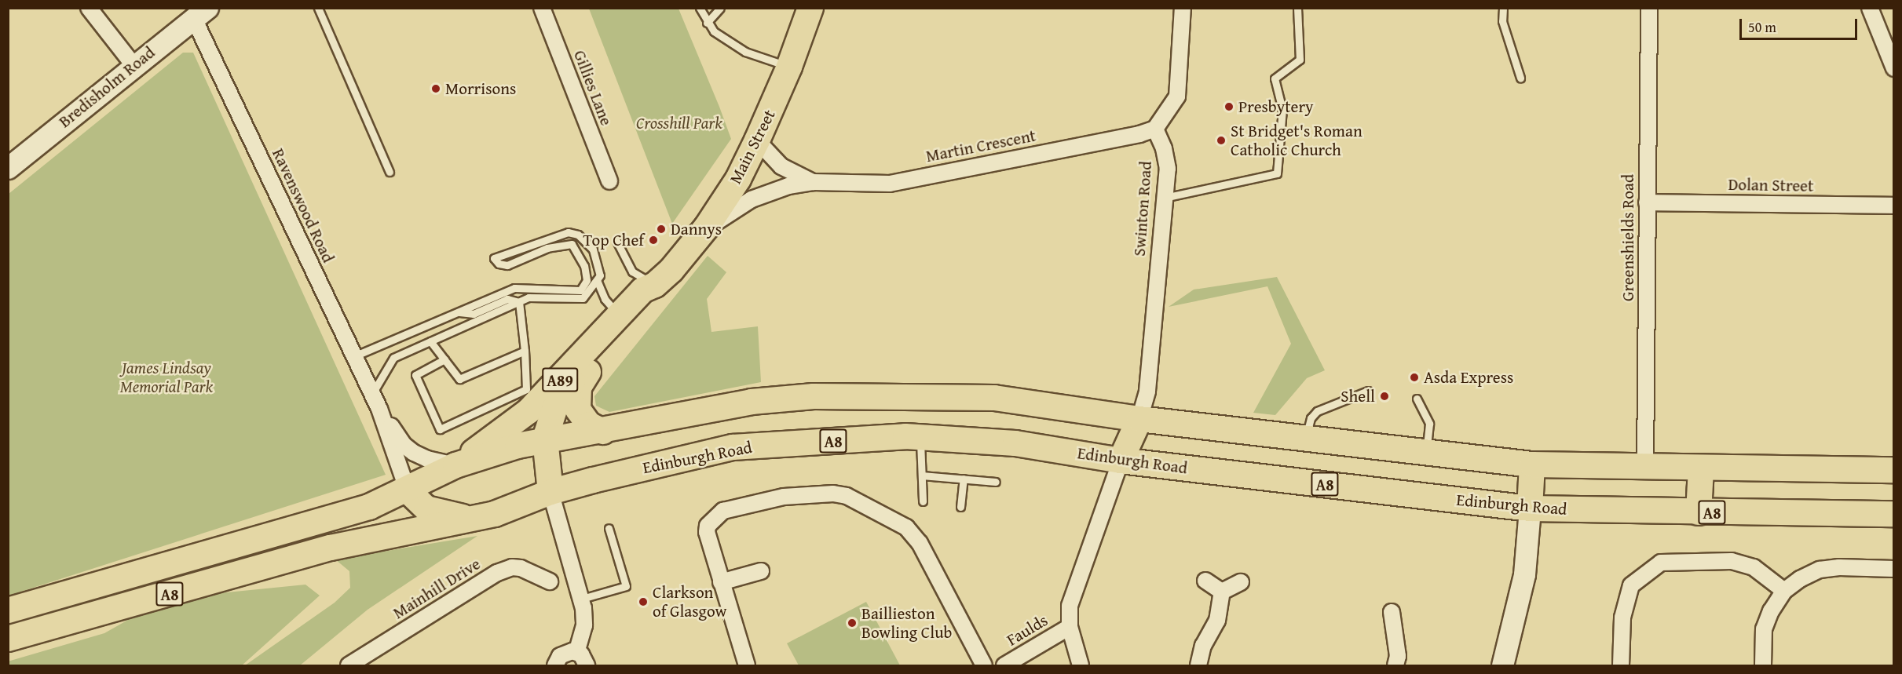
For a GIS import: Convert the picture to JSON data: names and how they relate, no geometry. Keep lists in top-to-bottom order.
{
  "streets": {
    "main road": [
      "Main Street",
      "A89",
      "A8",
      "Edinburgh Road"
    ],
    "street": [
      "Bredisholm Road",
      "Gillies Lane",
      "Martin Crescent",
      "Dolan Street",
      "Ravenswood Road",
      "Swinton Road",
      "Greenshields Road",
      "Mainhill Drive",
      "Faulds"
    ]
  },
  "crossings": [
    ["Bredisholm Road", "Ravenswood Road"],
    ["Martin Crescent", "Main Street"],
    ["Martin Crescent", "Swinton Road"],
    ["Main Street", "A89"],
    ["Dolan Street", "Greenshields Road"],
    ["Ravenswood Road", "A89"],
    ["Ravenswood Road", "A8"],
    ["Swinton Road", "A8"],
    ["Greenshields Road", "A8"],
    ["A89", "A8"],
    ["A8", "Edinburgh Road"]
  ],
  "parks": ["Crosshill Park", "James Lindsay Memorial Park"],
  "places": [
    "Morrisons",
    "Presbytery",
    "St Bridget's Roman Catholic Church",
    "Dannys",
    "Top Chef",
    "Asda Express",
    "Shell",
    "Clarkson of Glasgow",
    "Baillieston Bowling Club"
  ],
  "scale_bar": "50 m"
}
